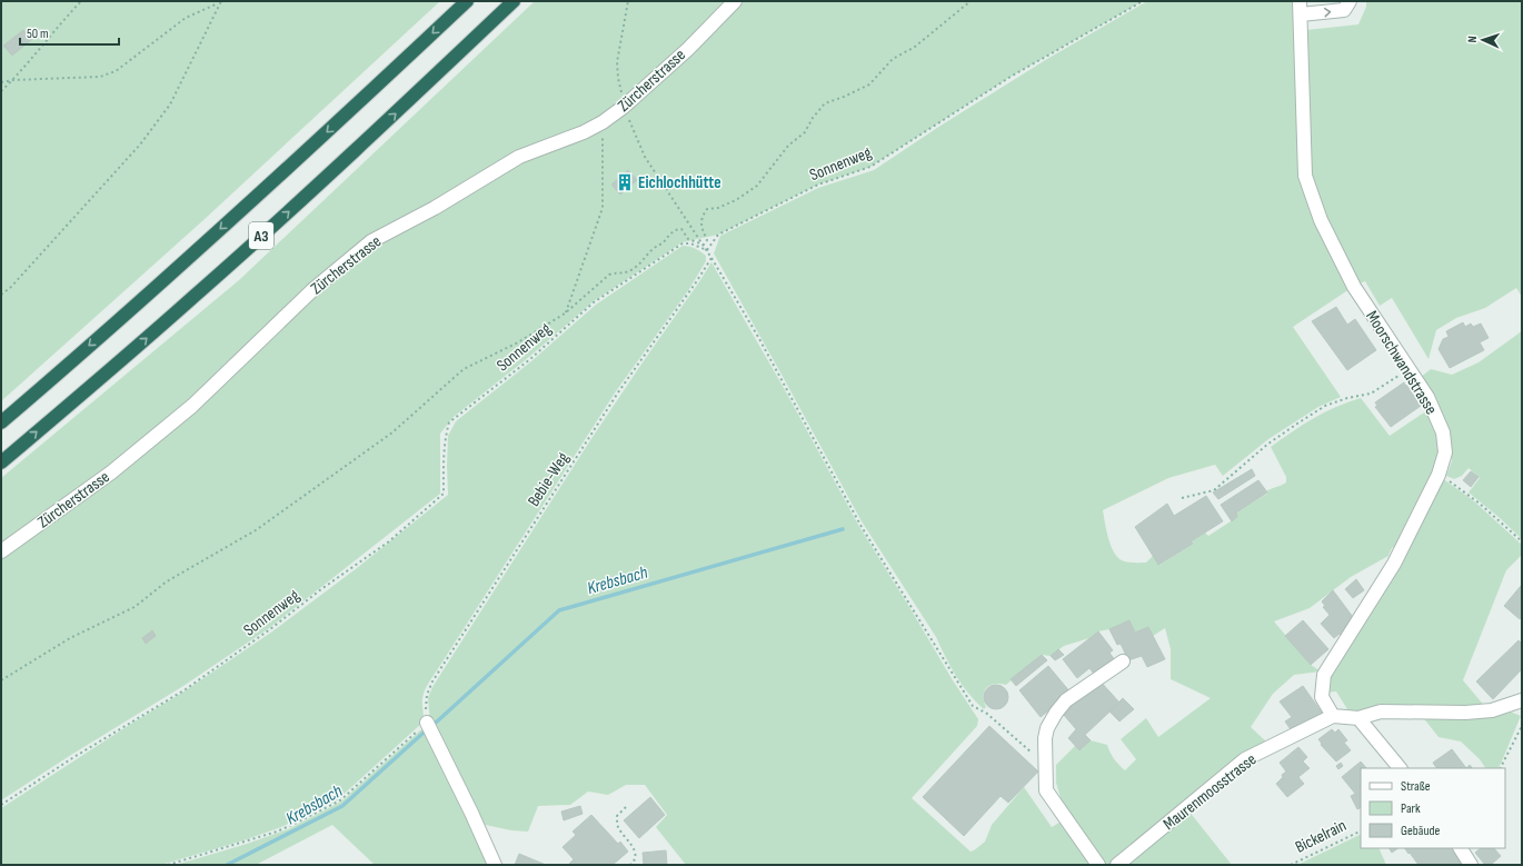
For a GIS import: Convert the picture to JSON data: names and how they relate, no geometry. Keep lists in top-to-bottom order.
{
  "streets": {
    "highway": ["A3"],
    "street": ["Zürcherstrasse", "Moorschwandstrasse", "Maurenmoosstrasse"],
    "path": ["Sonnenweg", "Bebie-Weg", "Bickelrain"]
  },
  "crossings": [
    ["Moorschwandstrasse", "Maurenmoosstrasse"]
  ],
  "water": ["Krebsbach"],
  "places": {
    "building": ["Eichlochhütte"]
  },
  "legend": ["Straße", "Park", "Gebäude"],
  "scale_bar": "50 m",
  "north": "left"
}
